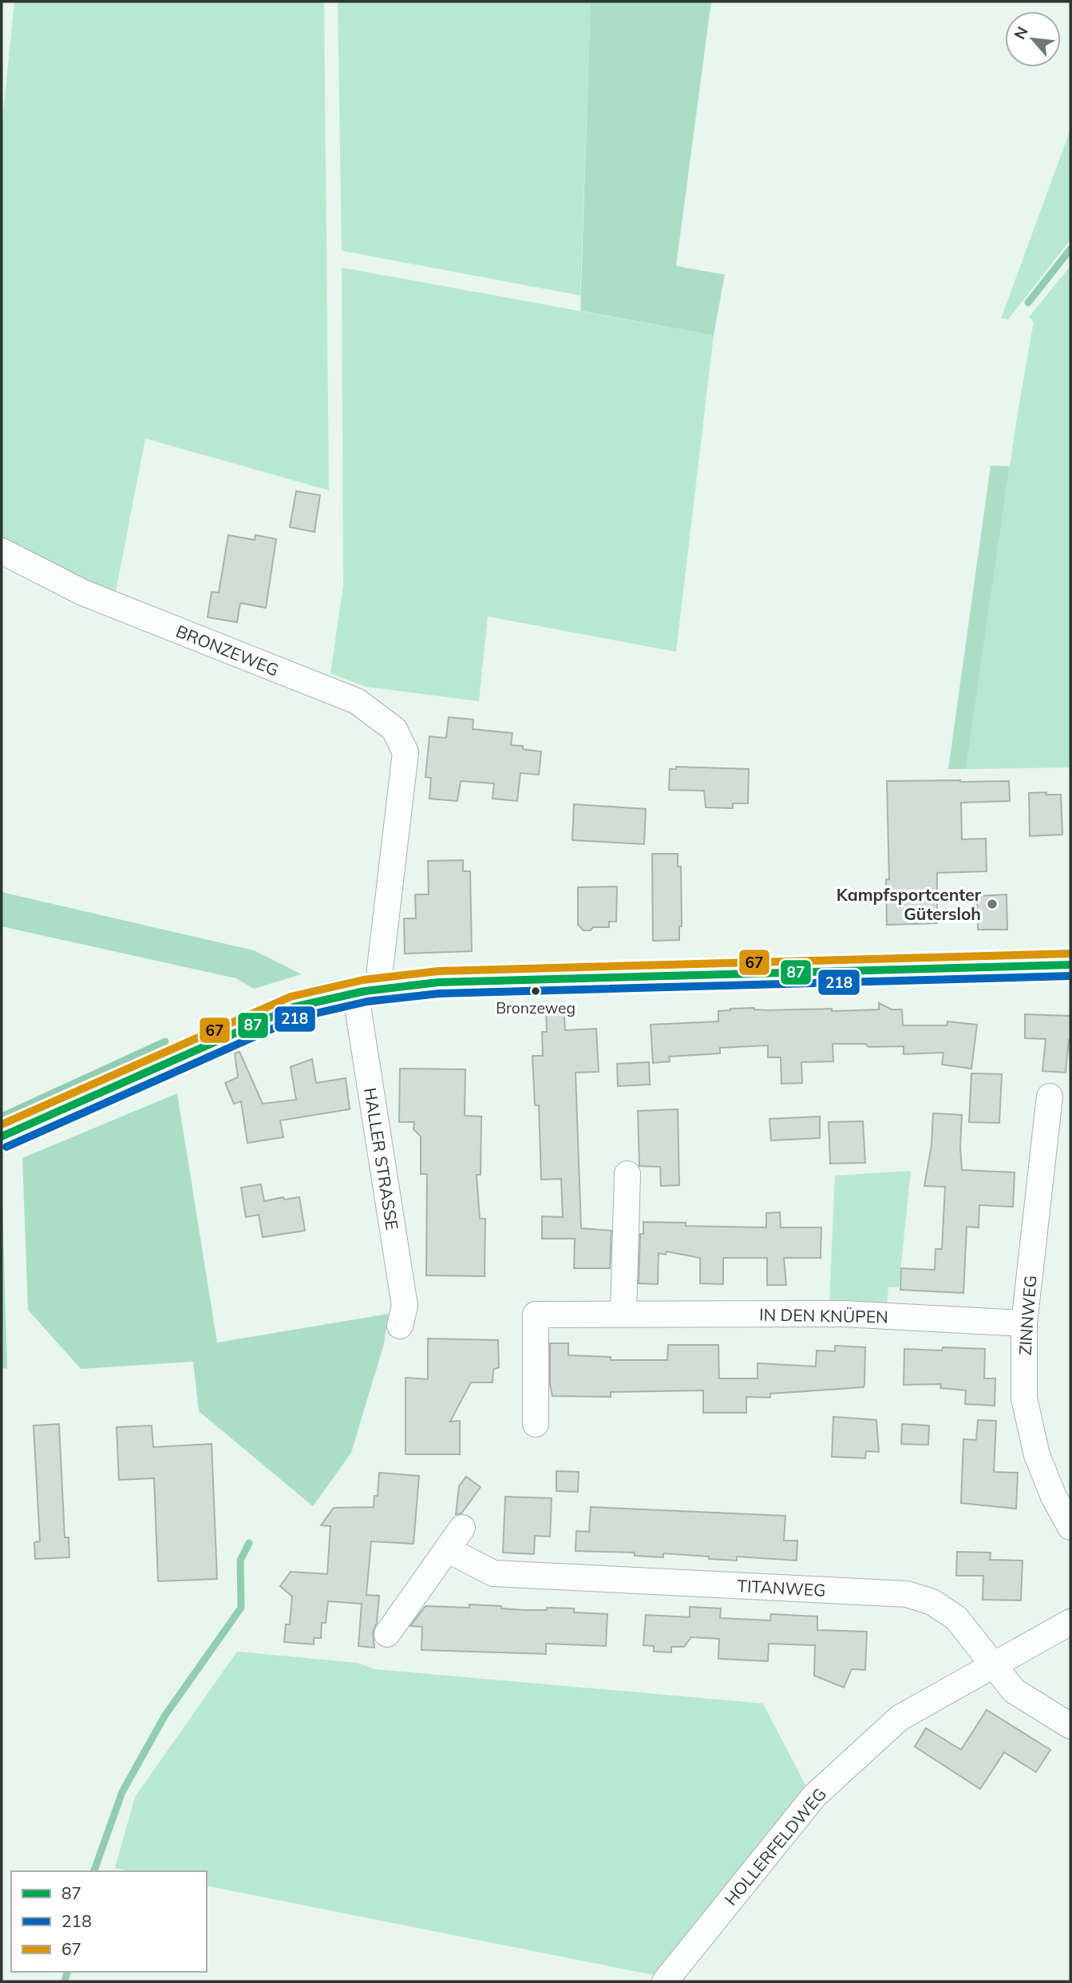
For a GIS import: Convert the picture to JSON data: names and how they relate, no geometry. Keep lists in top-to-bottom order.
{
  "streets": {
    "street": [
      "BRONZEWEG",
      "HALLER STRASSE",
      "IN DEN KNÜPEN",
      "ZINNWEG",
      "TITANWEG",
      "HOLLERFELDWEG"
    ]
  },
  "crossings": [
    ["BRONZEWEG", "HALLER STRASSE"],
    ["IN DEN KNÜPEN", "ZINNWEG"],
    ["TITANWEG", "HOLLERFELDWEG"]
  ],
  "places": ["Kampfsportcenter Gütersloh", "Bronzeweg"],
  "lines": ["transit line 67", "transit line 87", "transit line 218"],
  "legend": ["87", "218", "67"],
  "north": "top left"
}
